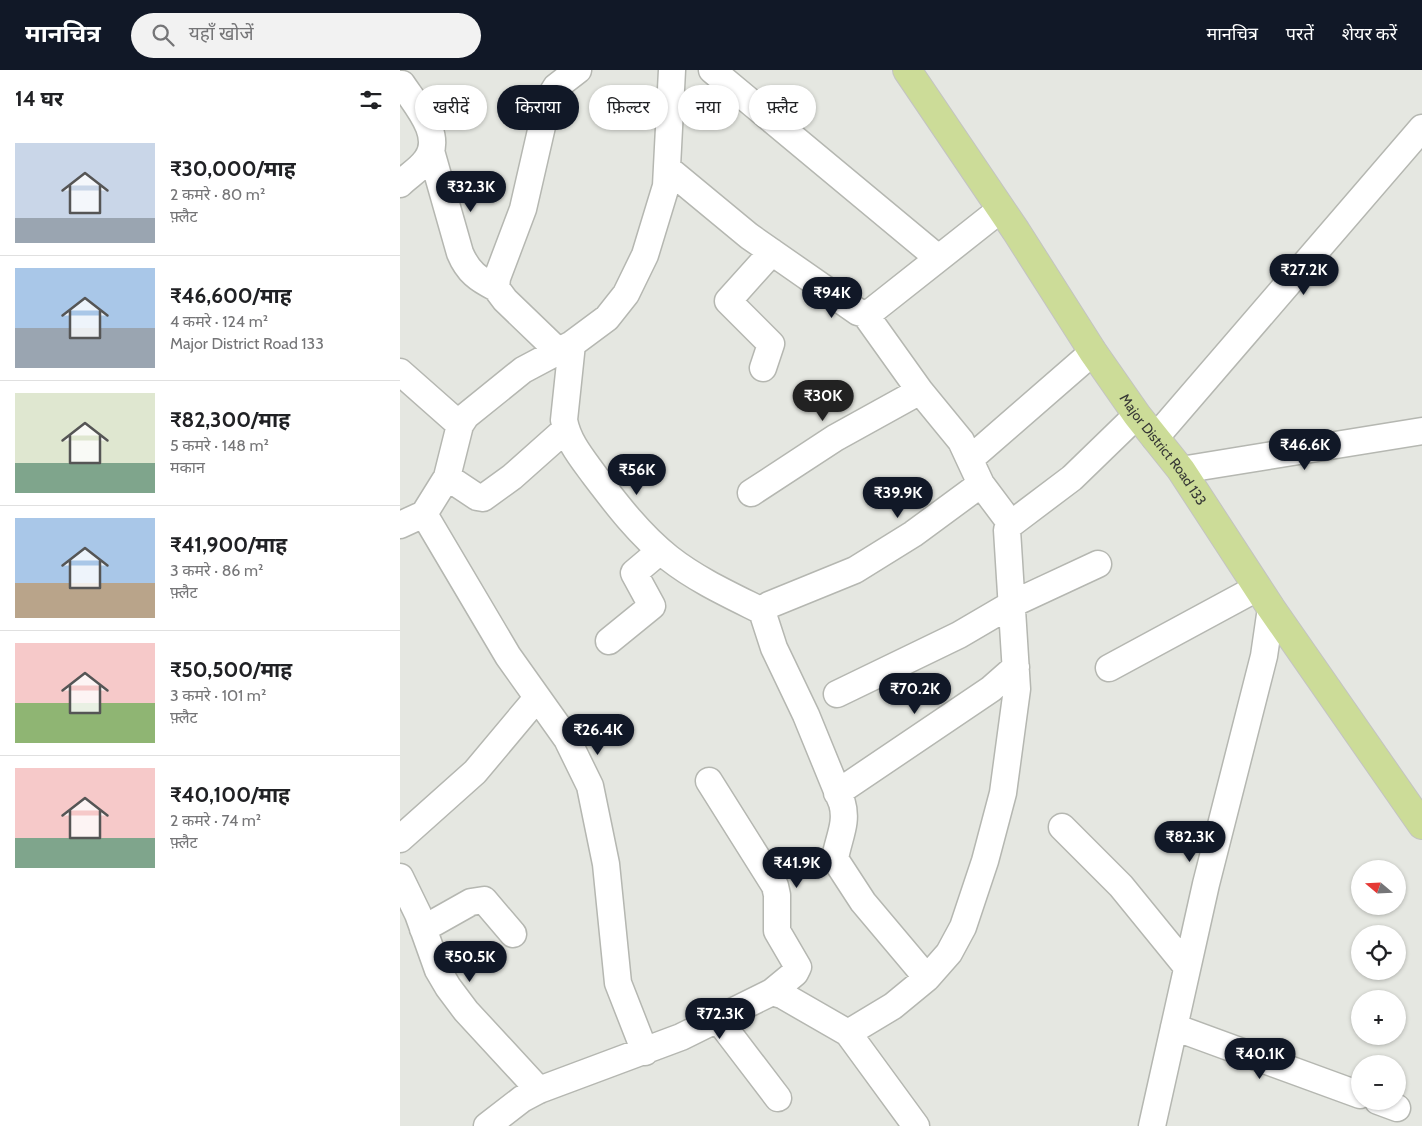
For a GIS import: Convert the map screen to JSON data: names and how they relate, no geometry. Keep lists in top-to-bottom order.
{
  "streets": {
    "main road": ["Major District Road 133"]
  },
  "north": "left",
  "page": {
    "header": "मानचित्र",
    "search": "यहाँ खोजें",
    "nav": ["मानचित्र", "परतें", "शेयर करें"],
    "heading": "14 घर",
    "chip": [
      "खरीदें",
      "किराया",
      "फ़िल्टर",
      "नया",
      "फ़्लैट"
    ],
    "list": [
      {
        "name": "₹30,000/माह",
        "note": "2 कमरे · 80 m² · फ़्लैट"
      },
      {
        "name": "₹46,600/माह",
        "note": "4 कमरे · 124 m² · Major District Road 133"
      },
      {
        "name": "₹82,300/माह",
        "note": "5 कमरे · 148 m² · मकान"
      },
      {
        "name": "₹41,900/माह",
        "note": "3 कमरे · 86 m² · फ़्लैट"
      },
      {
        "name": "₹50,500/माह",
        "note": "3 कमरे · 101 m² · फ़्लैट"
      },
      {
        "name": "₹40,100/माह",
        "note": "2 कमरे · 74 m² · फ़्लैट"
      }
    ],
    "price": [
      "₹32.3K",
      "₹27.2K",
      "₹94K",
      "₹30K",
      "₹46.6K",
      "₹56K",
      "₹39.9K",
      "₹70.2K",
      "₹26.4K",
      "₹82.3K",
      "₹41.9K",
      "₹50.5K",
      "₹72.3K",
      "₹40.1K"
    ],
    "map_buttons": ["+", "−"]
  }
}
